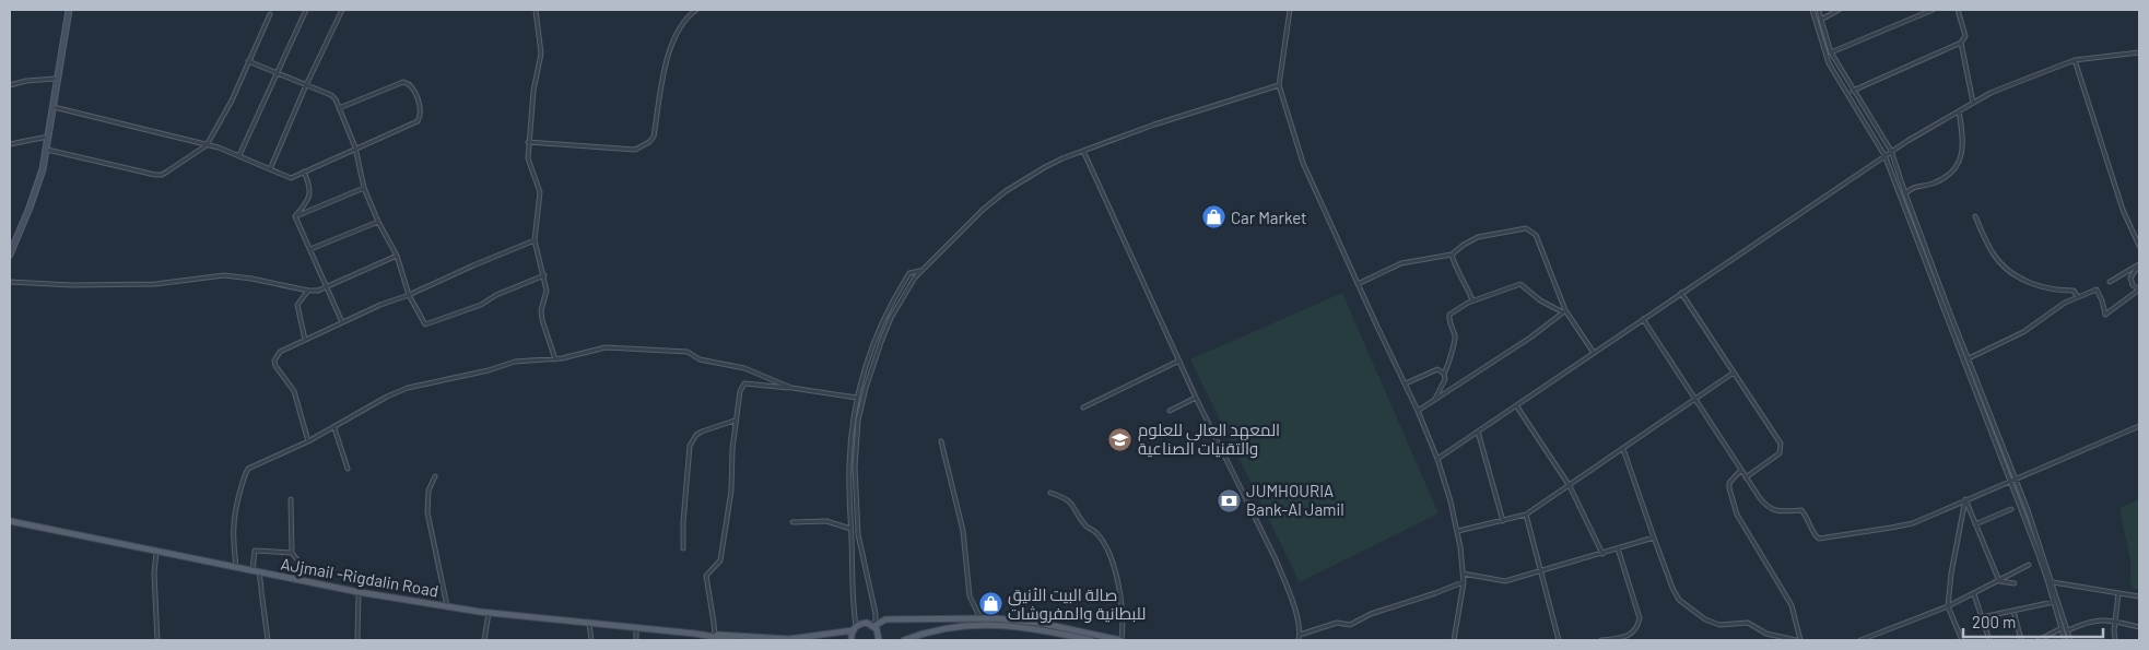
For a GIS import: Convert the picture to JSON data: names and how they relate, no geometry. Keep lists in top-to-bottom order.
{
  "streets": {
    "main road": ["AJjmail -Rigdalin Road"]
  },
  "places": {
    "shop": ["Car Market", "صالة البيت الأنيق للبطانية والمفروشات"],
    "school or university": ["المعهد العالي للعلوم والتقنيات الصناعية"],
    "bank": ["JUMHOURIA Bank-Al Jamil"]
  },
  "scale_bar": "200 m"
}
